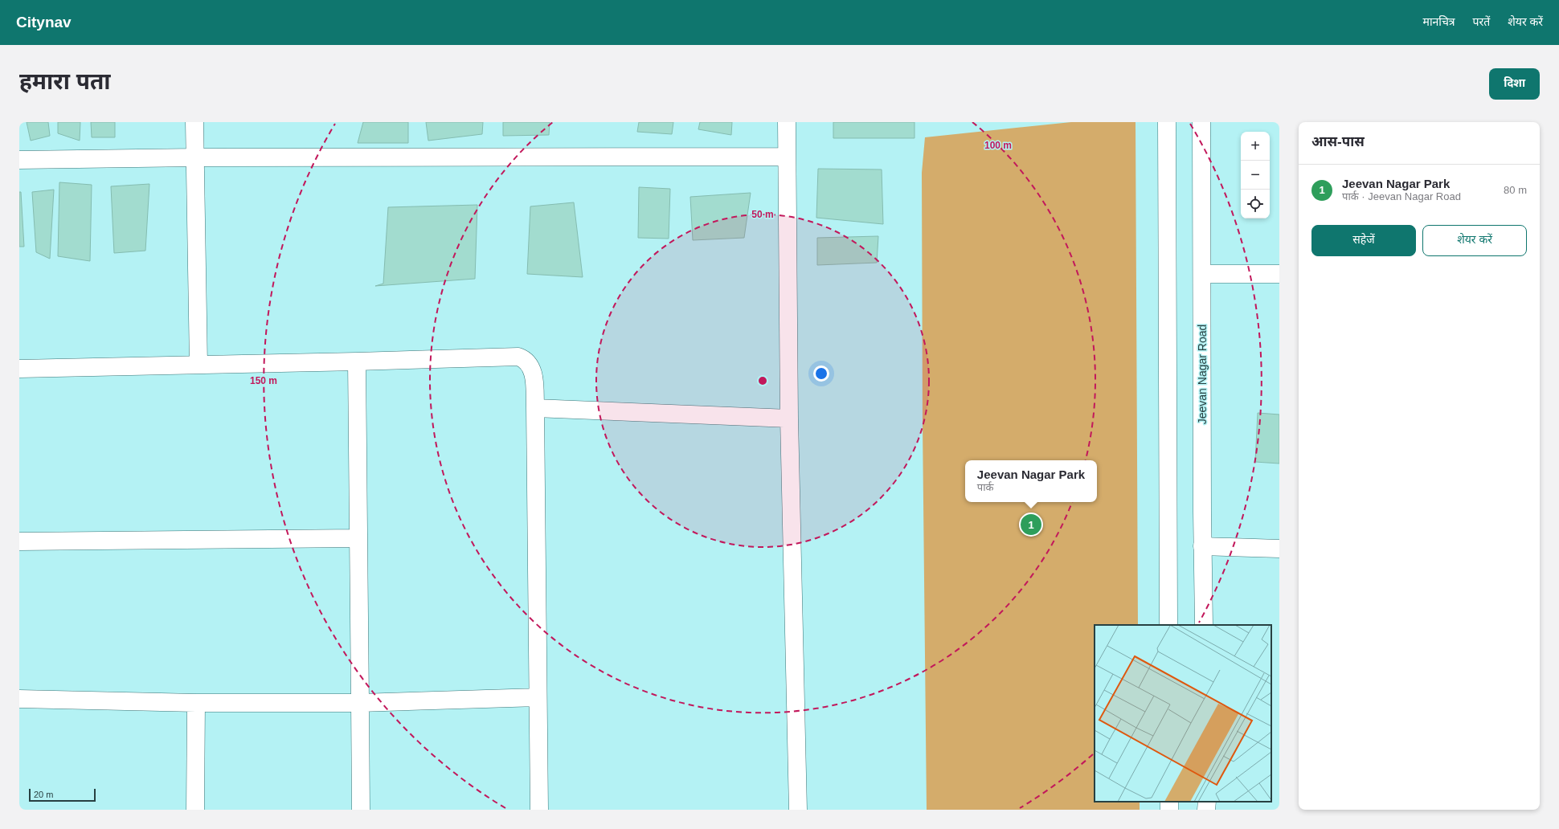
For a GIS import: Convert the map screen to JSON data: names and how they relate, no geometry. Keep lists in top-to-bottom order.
{
  "streets": {
    "street": ["Jeevan Nagar Road"]
  },
  "scale_bar": "20 m",
  "page": {
    "header": "Citynav",
    "nav": ["मानचित्र", "परतें", "शेयर करें"],
    "buttons": [
      "दिशा",
      ["सहेजें", "शेयर करें"]
    ],
    "title": "हमारा पता",
    "heading": "आस-पास",
    "map_buttons": ["+", "−"],
    "list": [
      {
        "mark": "1",
        "name": "Jeevan Nagar Park",
        "note": "पार्क · Jeevan Nagar Road",
        "value": "80 m"
      }
    ],
    "popup": ["Jeevan Nagar Park", "पार्क"],
    "pins": "1",
    "scale": "20 m"
  },
  "rings": ["100 m", "50 m", "150 m"]
}
